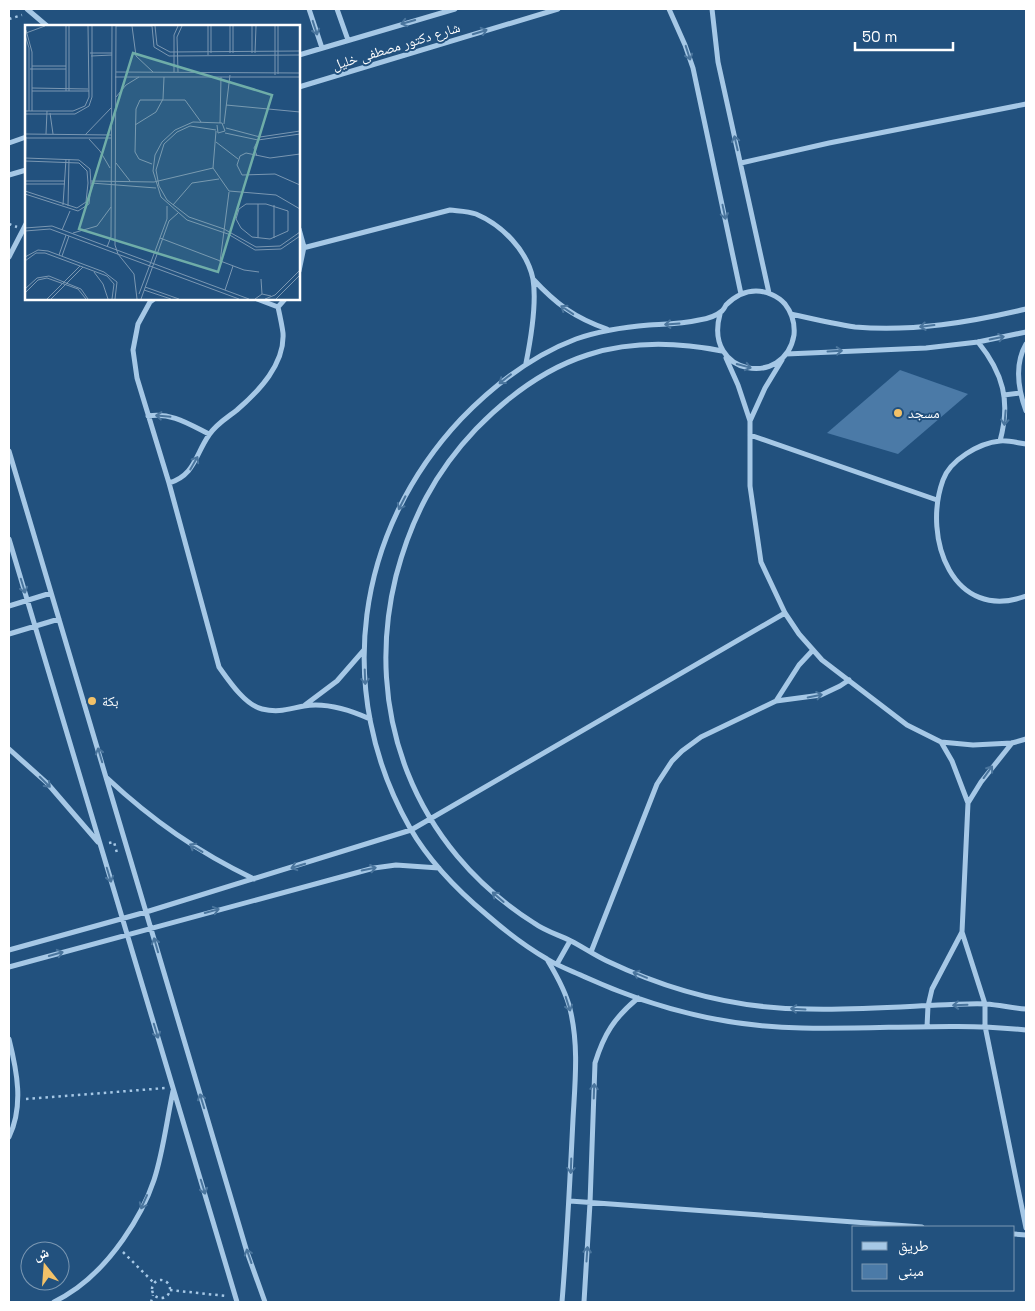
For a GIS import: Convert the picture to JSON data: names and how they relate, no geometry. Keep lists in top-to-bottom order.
{
  "streets": {
    "street": ["شارع دكتور مصطفى خليل"]
  },
  "places": ["مسجد", "بكة"],
  "legend": ["طريق", "مبنى"],
  "scale_bar": "50 m",
  "north": "top"
}
